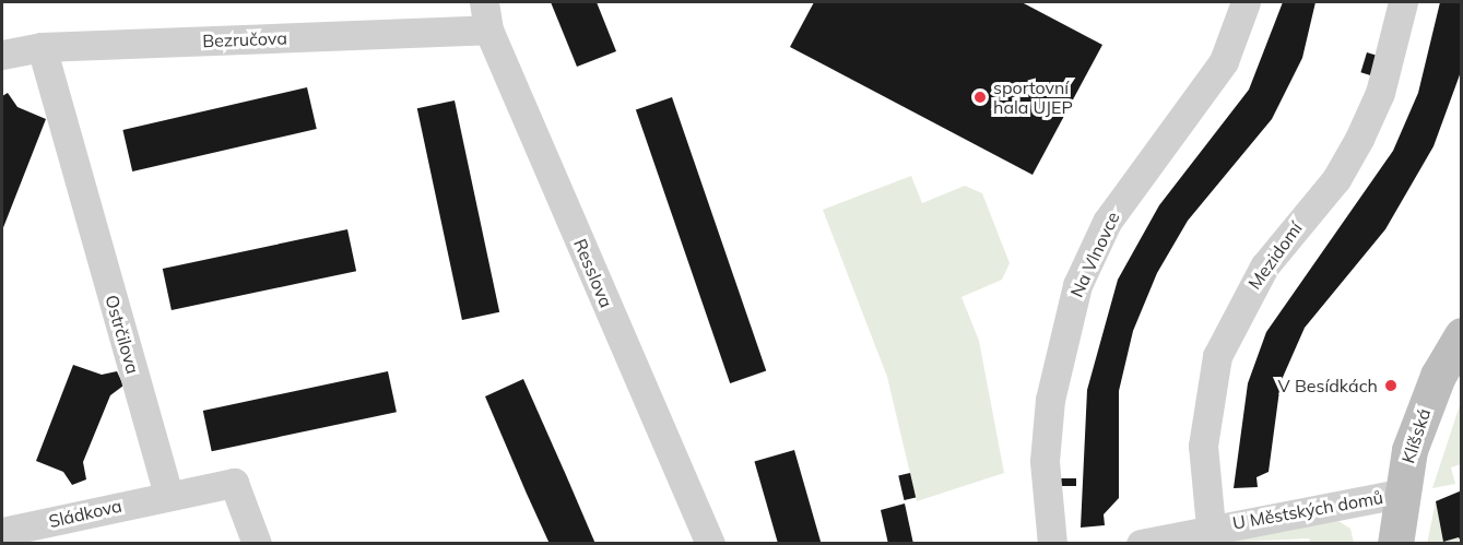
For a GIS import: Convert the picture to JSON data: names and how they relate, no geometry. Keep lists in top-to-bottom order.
{
  "streets": {
    "street": [
      "Bezručova",
      "Na Vlnovce",
      "Mezidomí",
      "Resslova",
      "Ostrčilova",
      "Klíšská",
      "U Městských domů",
      "Sládkova"
    ]
  },
  "crossings": [
    ["Bezručova", "Resslova"],
    ["Bezručova", "Ostrčilova"],
    ["Mezidomí", "U Městských domů"],
    ["Ostrčilova", "Sládkova"],
    ["Klíšská", "U Městských domů"]
  ],
  "places": ["sportovní hala UJEP", "V Besídkách"]
}
